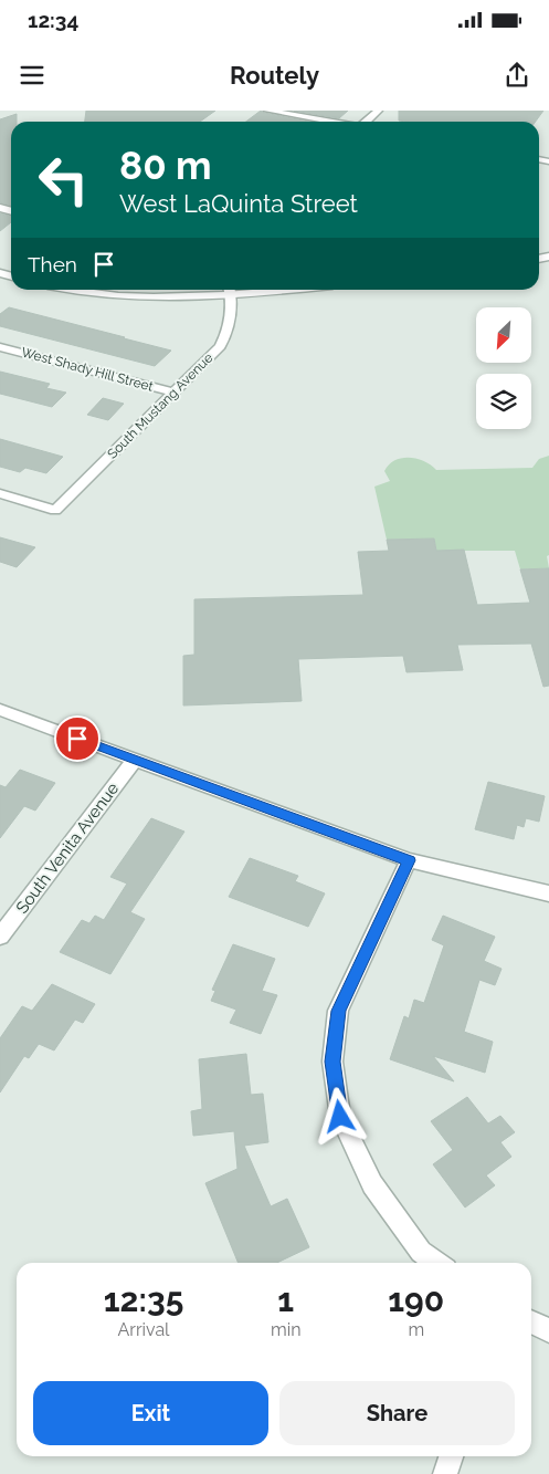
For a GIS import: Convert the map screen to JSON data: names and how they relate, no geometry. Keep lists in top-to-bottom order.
{
  "streets": {
    "street": ["West Shady Hill Street", "South Mustang Avenue", "South Venita Avenue"]
  },
  "crossings": [
    ["West Shady Hill Street", "South Mustang Avenue"]
  ],
  "north": "bottom left",
  "page": {
    "status": "12:34",
    "header": "Routely",
    "turn": ["80 m", "West LaQuinta Street"],
    "then": "Then",
    "eta": [
      "12:35",
      "Arrival",
      "1",
      "min",
      "190",
      "m"
    ],
    "buttons": ["Exit", "Share"]
  }
}
